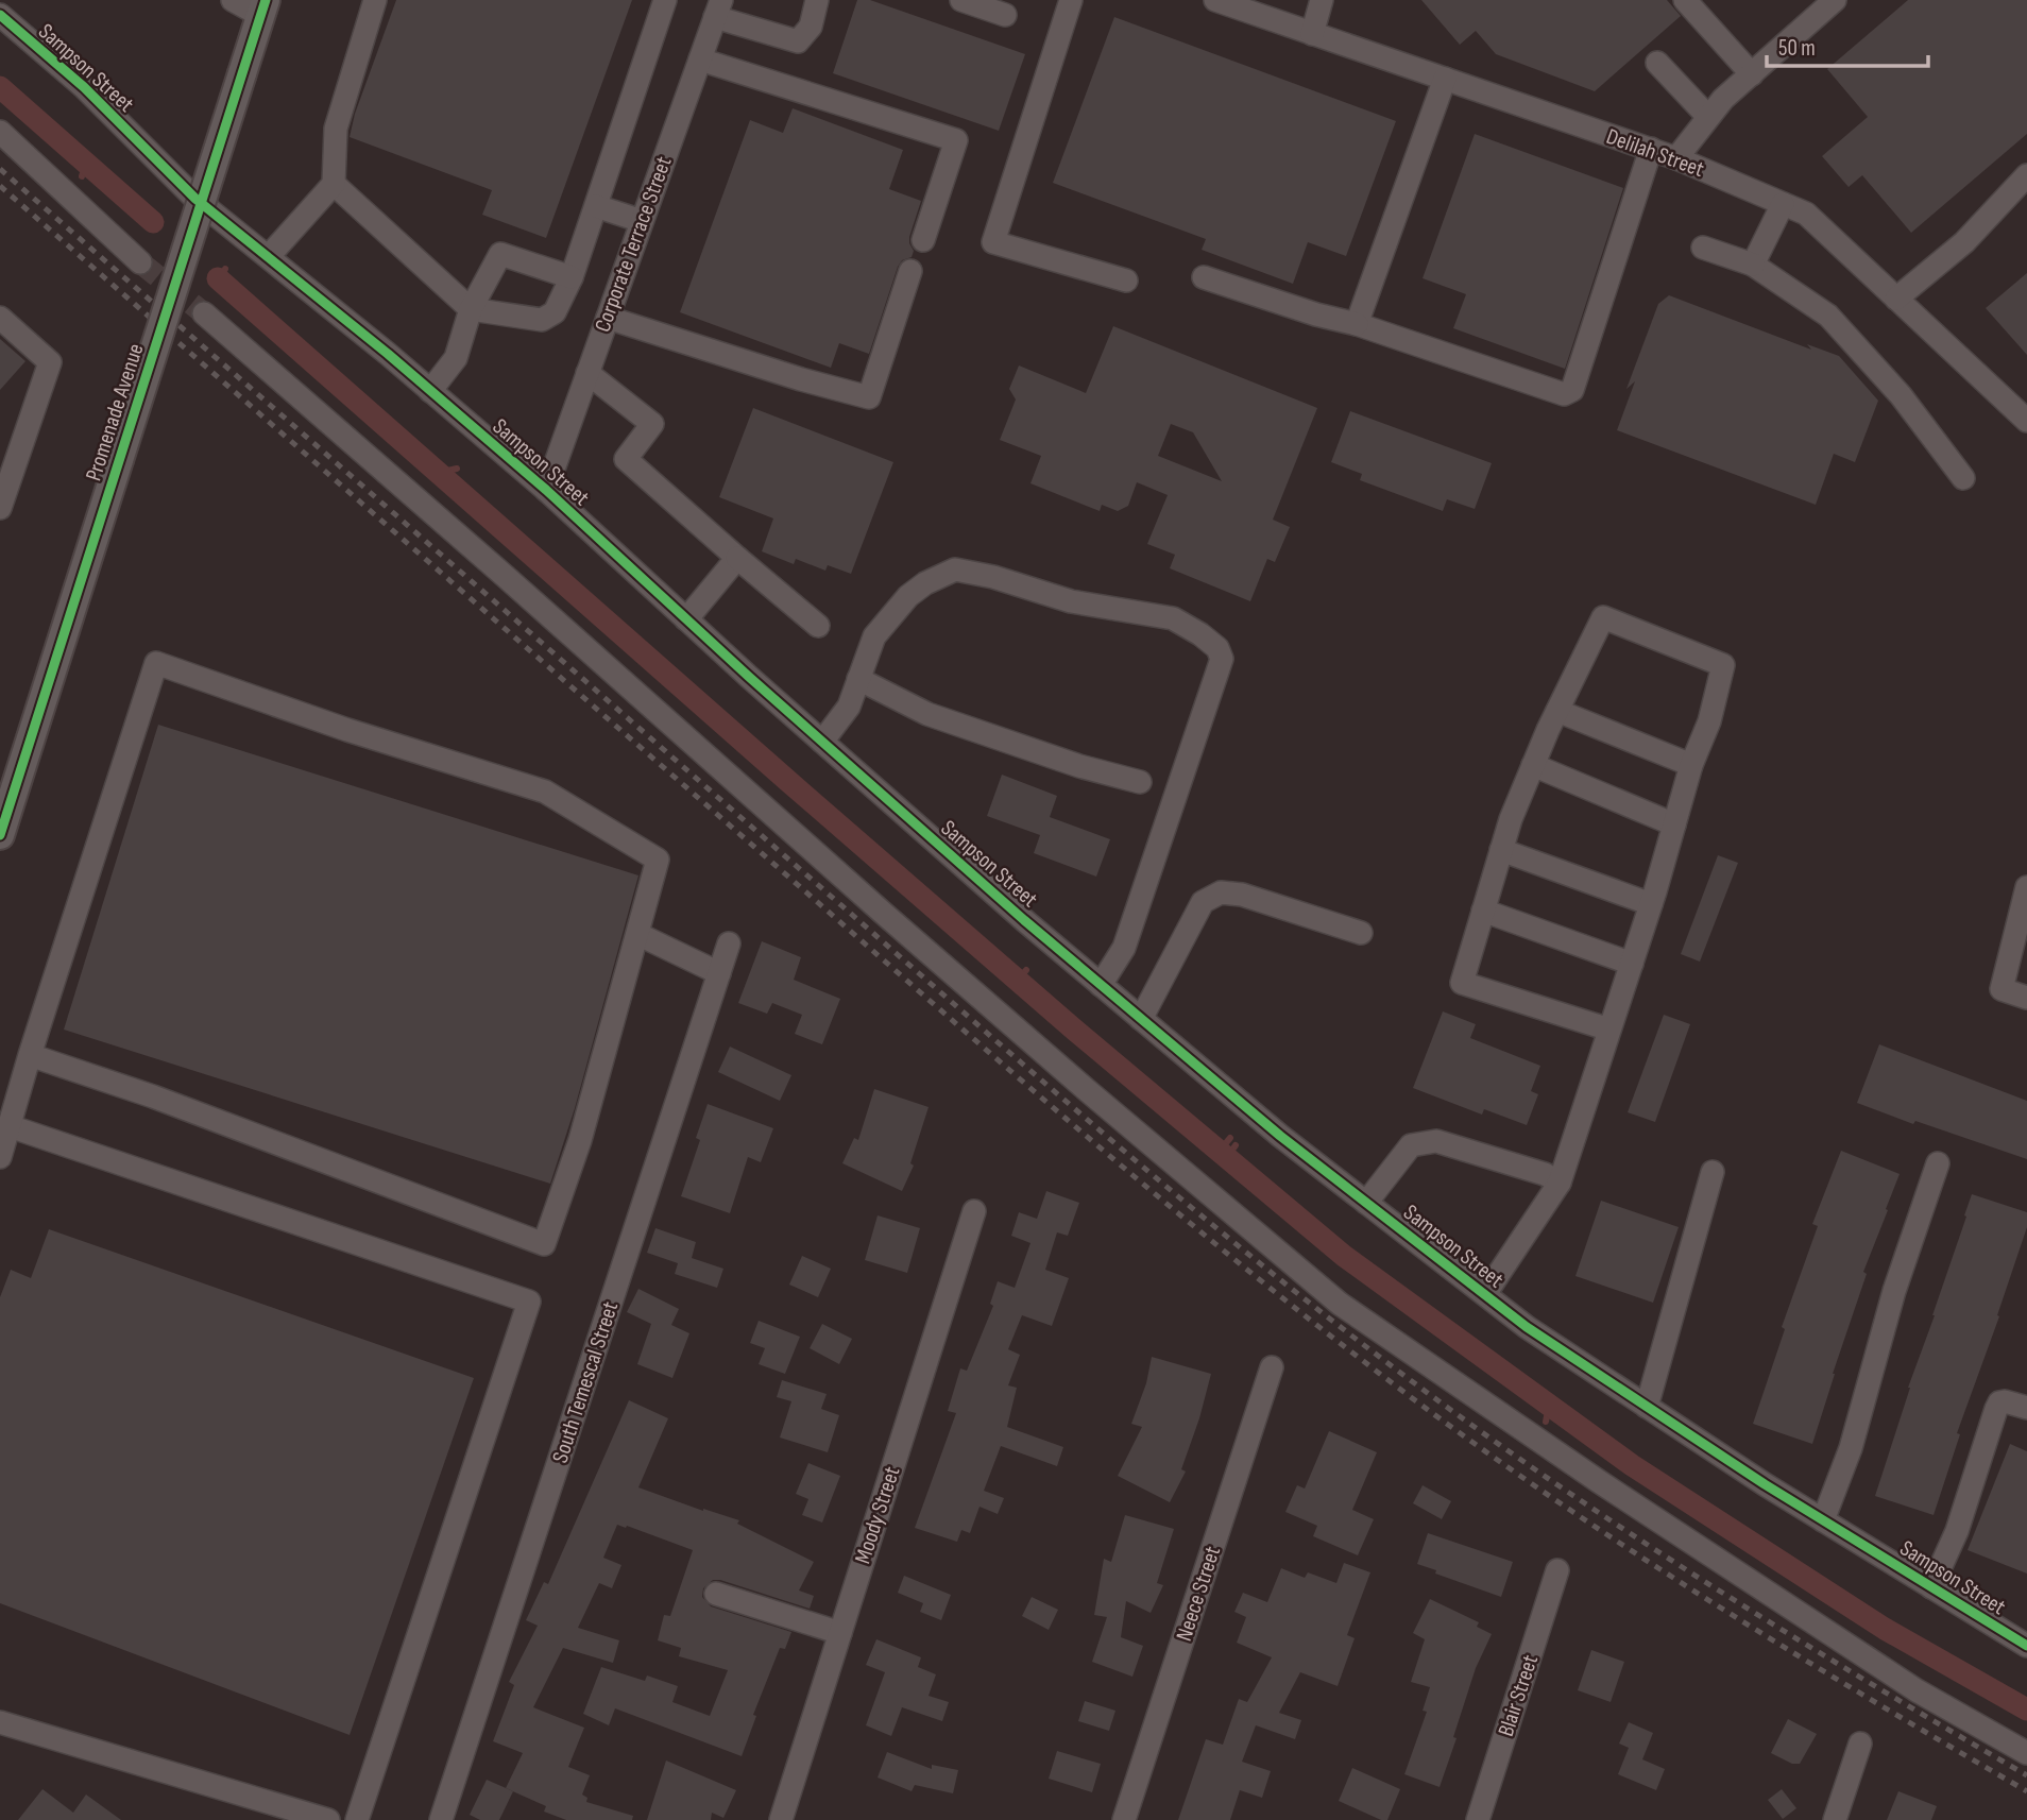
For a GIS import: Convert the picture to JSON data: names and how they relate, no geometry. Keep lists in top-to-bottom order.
{
  "streets": {
    "main road": ["Promenade Avenue"],
    "street": [
      "Sampson Street",
      "Delilah Street",
      "Corporate Terrace Street",
      "South Temescal Street",
      "Moody Street",
      "Neece Street",
      "Blair Street"
    ]
  },
  "crossings": [
    ["Sampson Street", "Corporate Terrace Street"]
  ],
  "scale_bar": "50 m"
}
